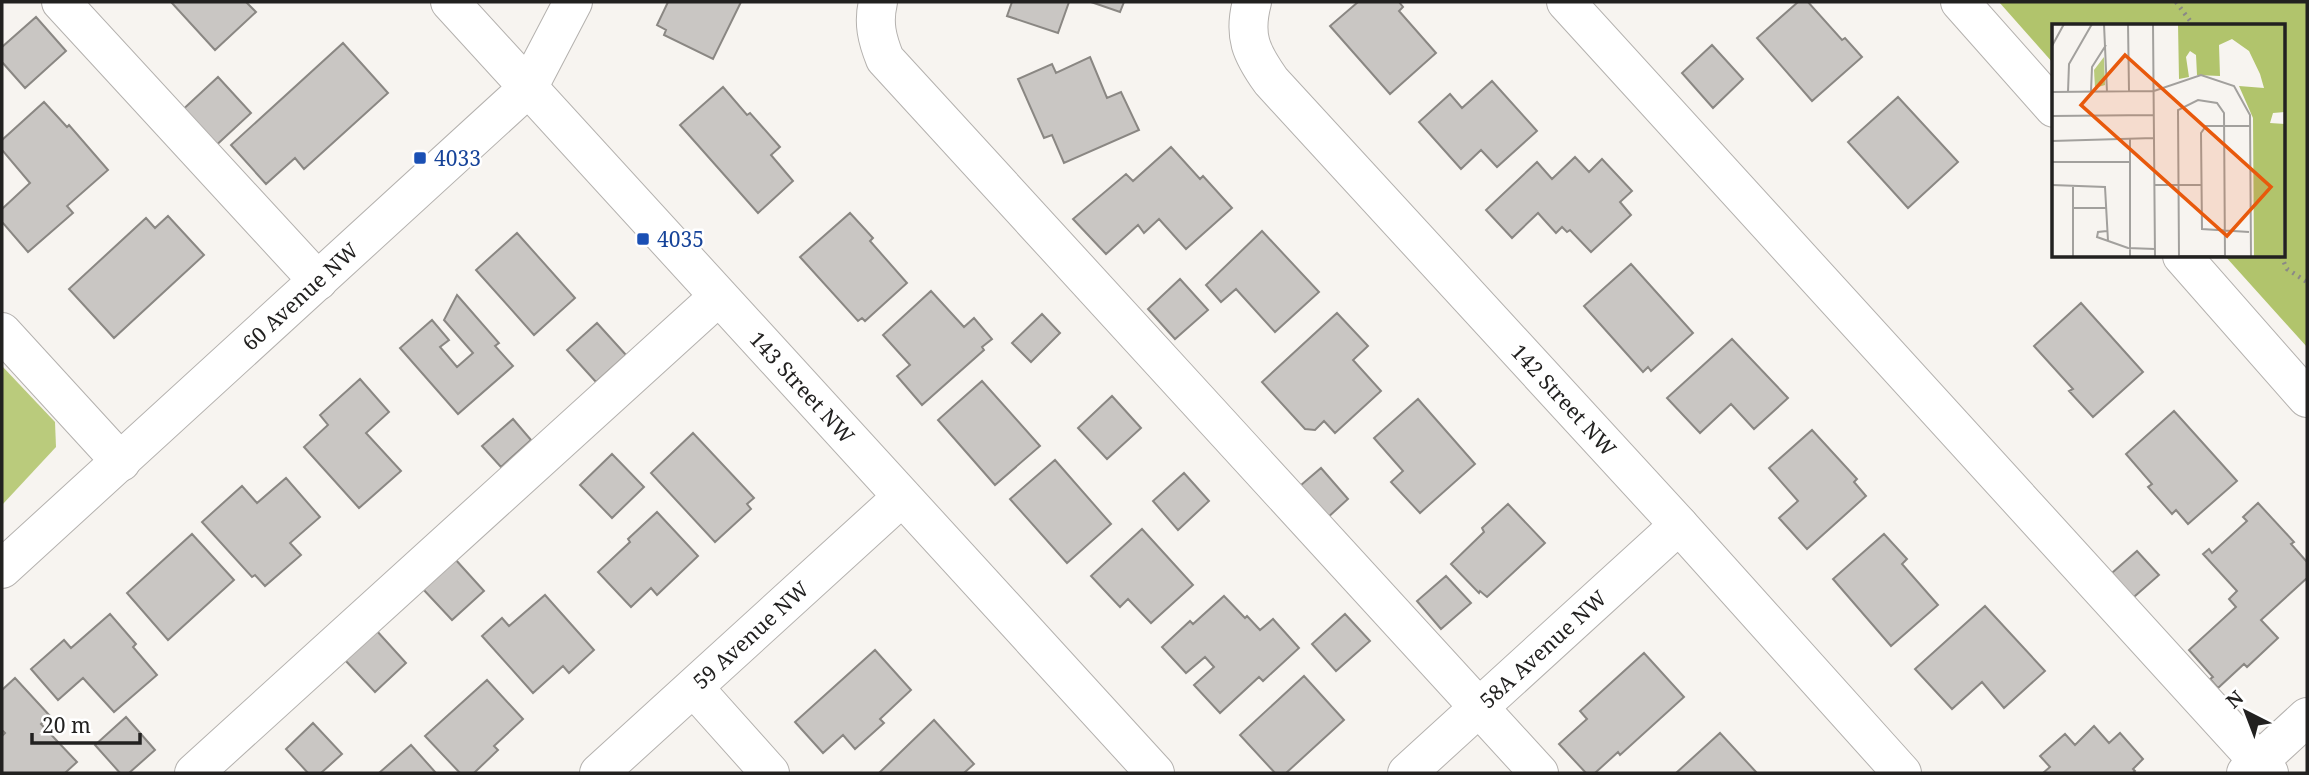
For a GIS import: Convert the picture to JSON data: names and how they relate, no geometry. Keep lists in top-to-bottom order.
{
  "streets": {
    "street": [
      "60 Avenue NW",
      "143 Street NW",
      "142 Street NW",
      "59 Avenue NW",
      "58A Avenue NW"
    ]
  },
  "crossings": [
    ["60 Avenue NW", "143 Street NW"],
    ["143 Street NW", "59 Avenue NW"],
    ["142 Street NW", "58A Avenue NW"]
  ],
  "places": {
    "transit": ["4033", "4035"]
  },
  "scale_bar": "20 m",
  "north": "top left"
}
